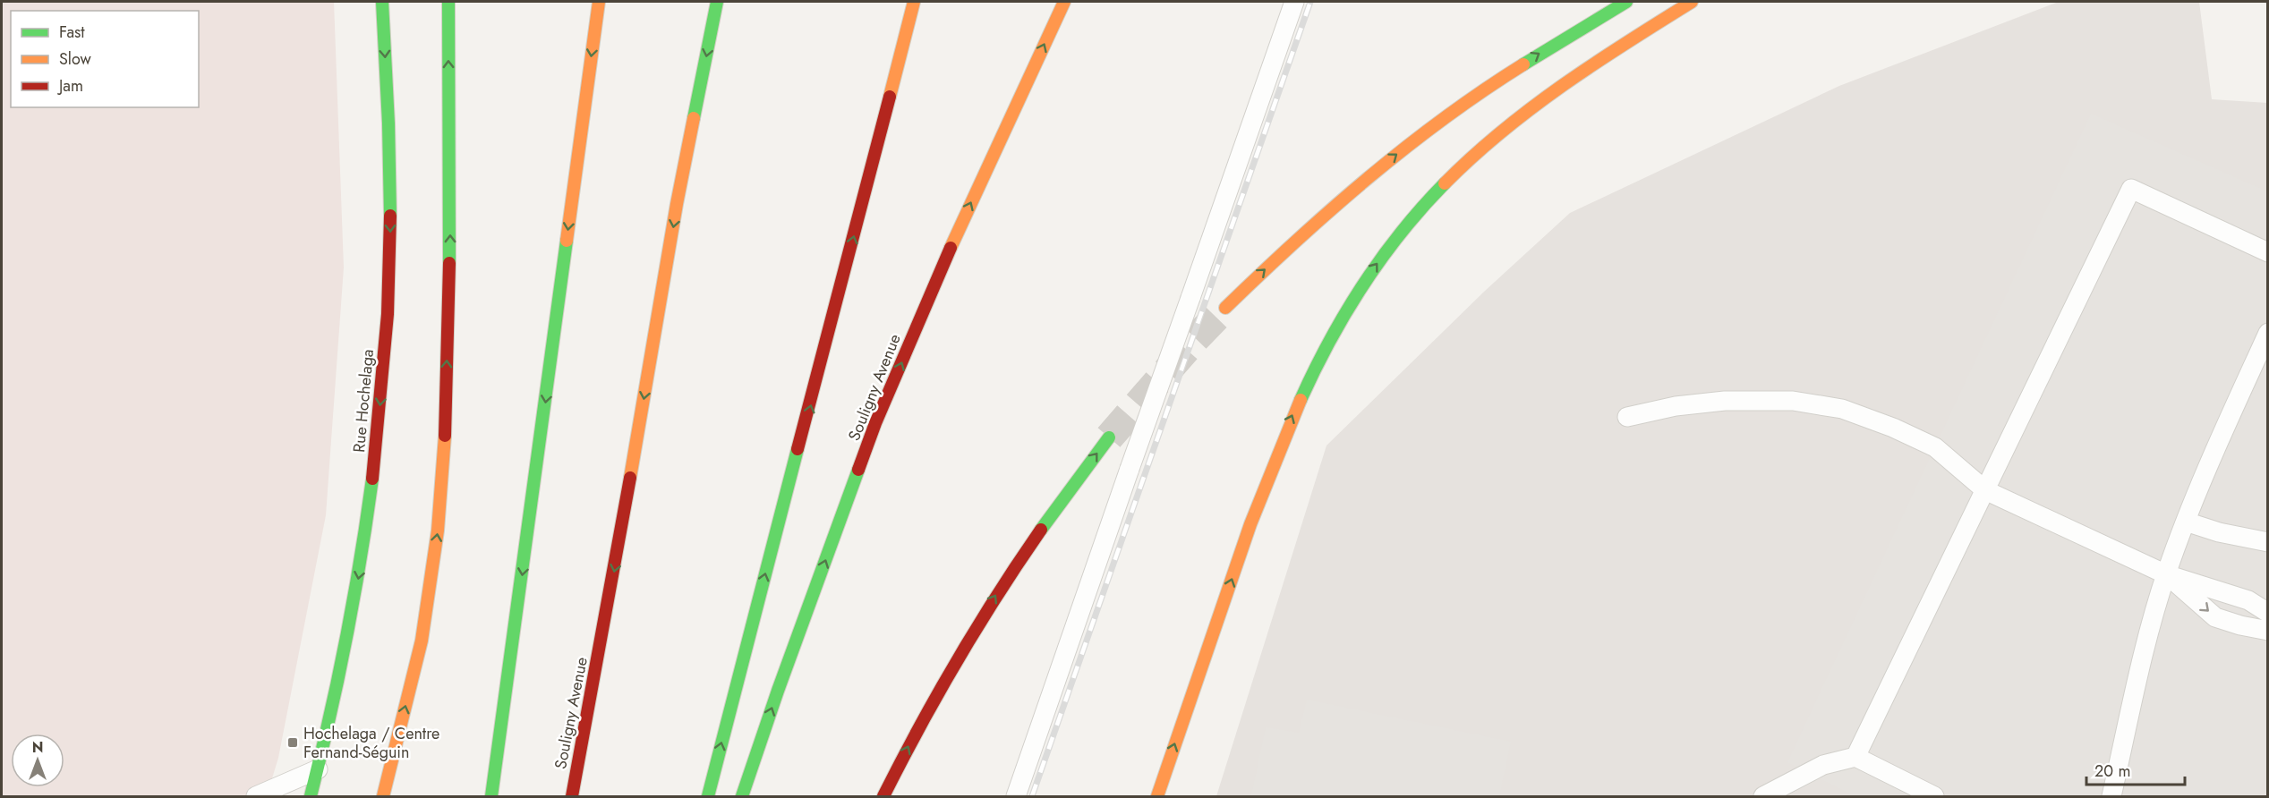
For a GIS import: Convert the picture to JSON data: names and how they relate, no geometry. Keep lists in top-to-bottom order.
{
  "streets": {
    "main road": ["Souligny Avenue", "Rue Hochelaga"]
  },
  "places": {
    "transit": ["Hochelaga / Centre Fernand-Séguin"]
  },
  "legend": ["Fast", "Slow", "Jam"],
  "scale_bar": "20 m",
  "north": "top"
}
